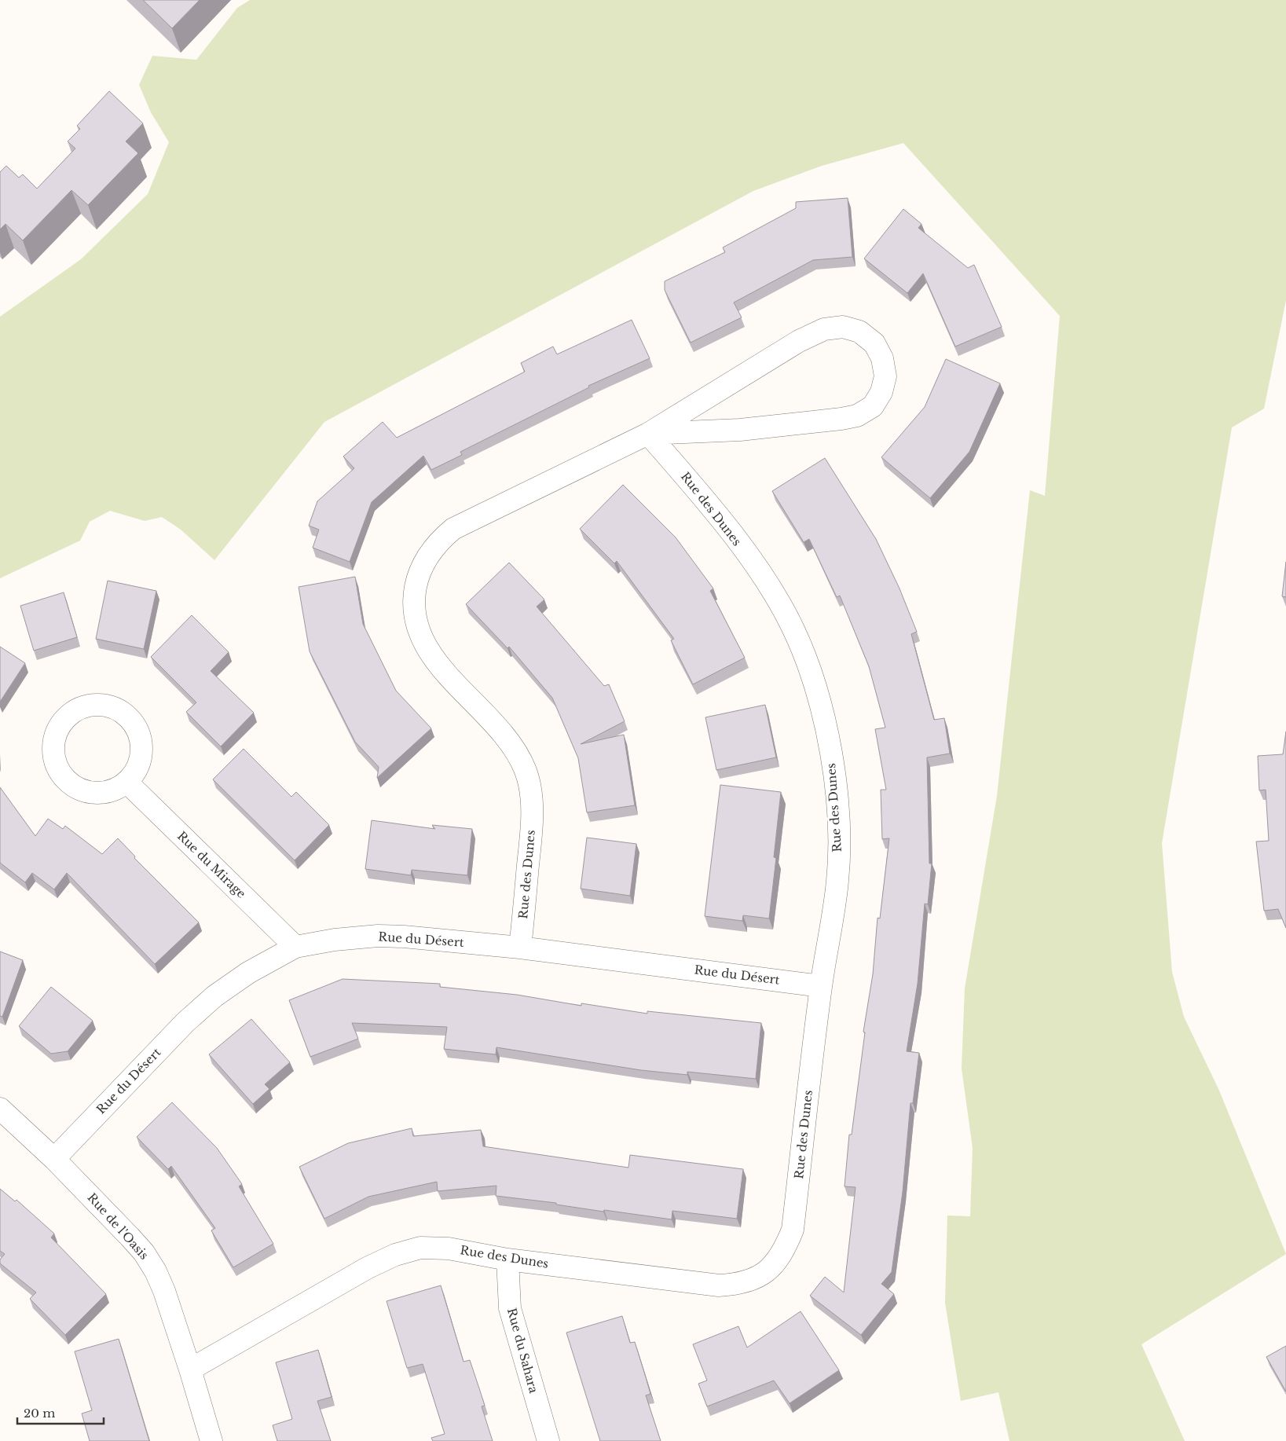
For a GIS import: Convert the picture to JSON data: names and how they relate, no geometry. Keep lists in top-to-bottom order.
{
  "streets": {
    "street": [
      "Rue des Dunes",
      "Rue du Mirage",
      "Rue du Désert",
      "Rue de l'Oasis",
      "Rue du Sahara"
    ]
  },
  "crossings": [
    ["Rue des Dunes", "Rue du Désert"],
    ["Rue des Dunes", "Rue de l'Oasis"],
    ["Rue des Dunes", "Rue du Sahara"],
    ["Rue du Mirage", "Rue du Désert"],
    ["Rue du Désert", "Rue de l'Oasis"]
  ],
  "scale_bar": "20 m"
}
